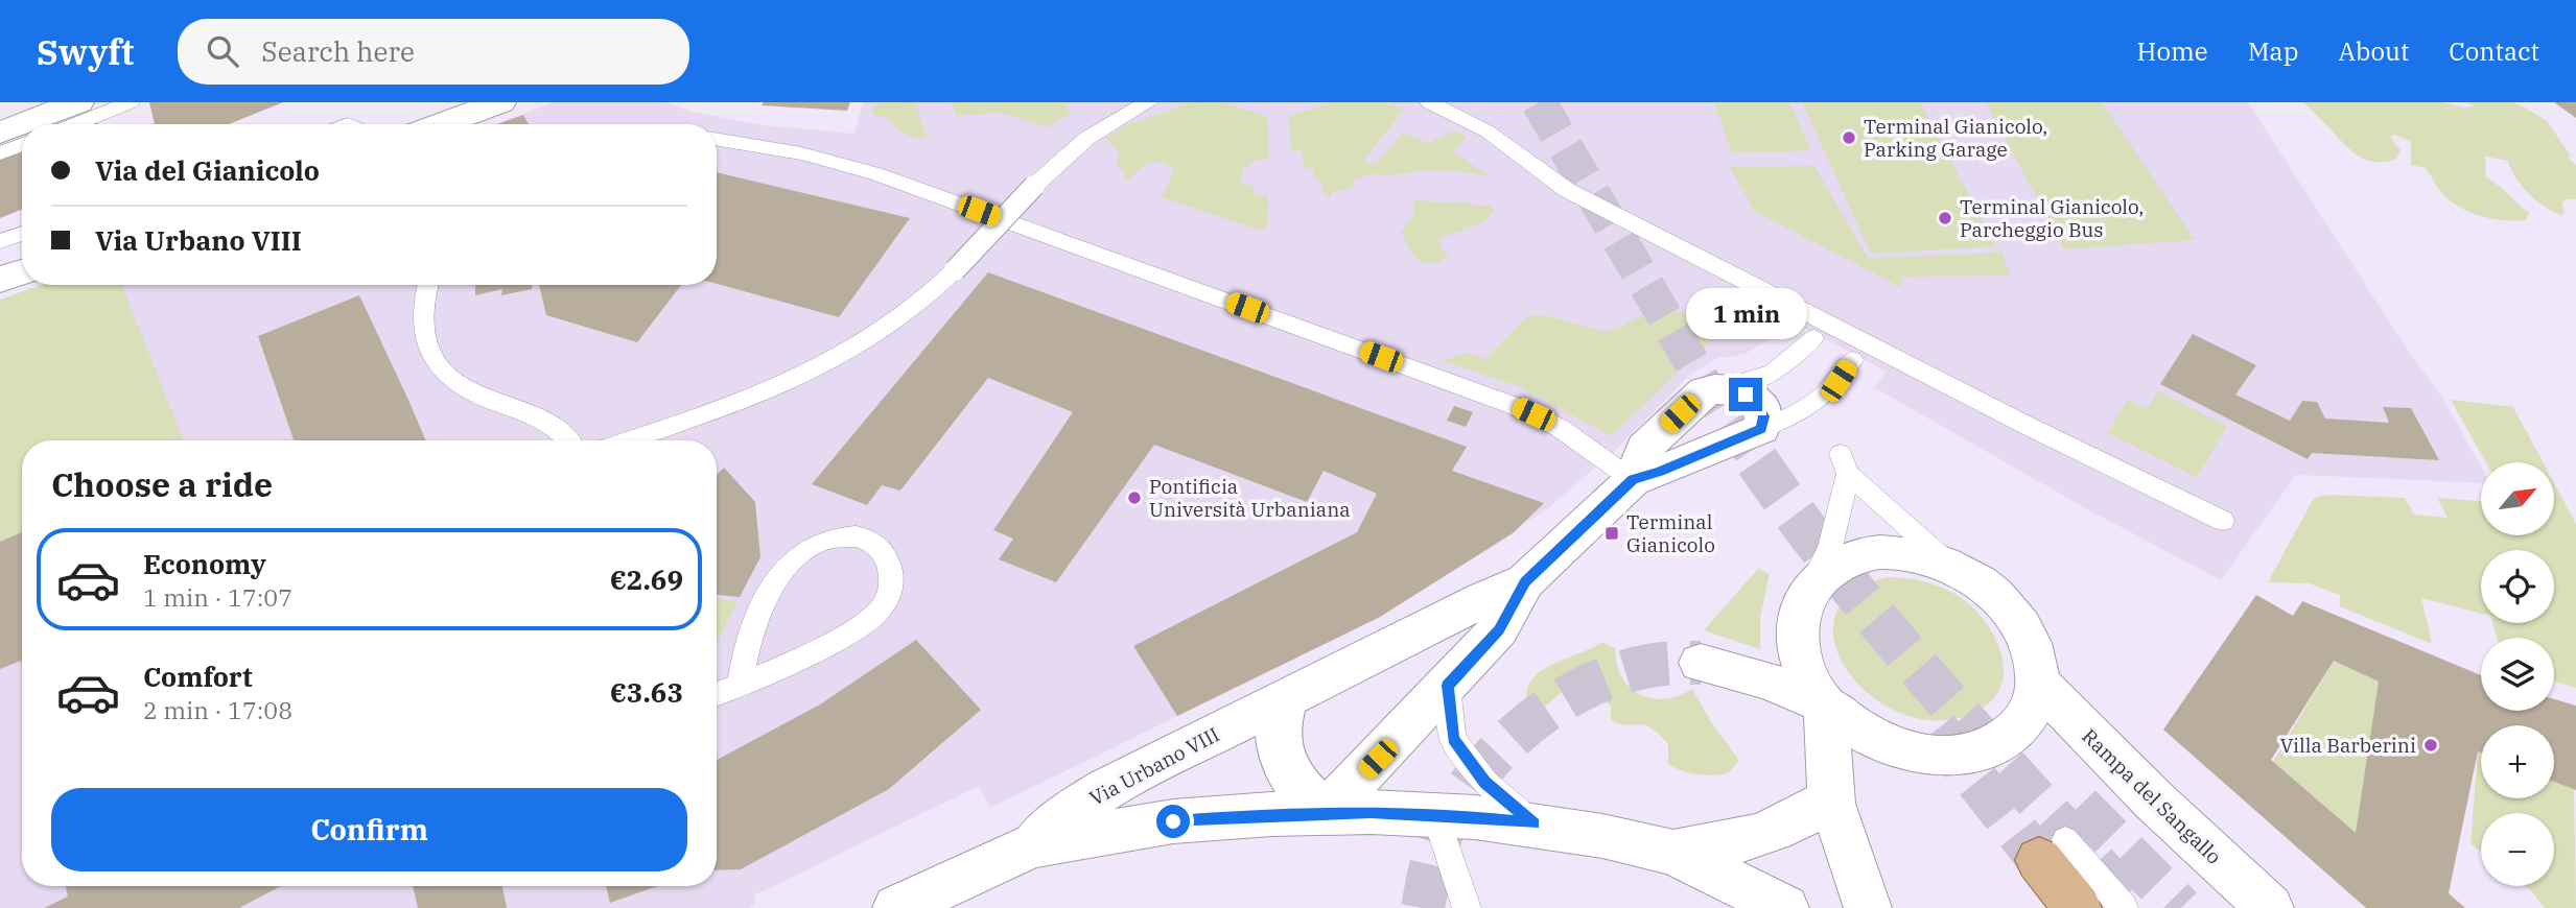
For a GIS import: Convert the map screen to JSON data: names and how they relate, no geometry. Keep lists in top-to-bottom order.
{
  "streets": {
    "street": ["Via Urbano VIII", "Rampa del Sangallo"]
  },
  "places": {
    "other": [
      "Terminal Gianicolo, Parking Garage",
      "Terminal Gianicolo, Parcheggio Bus",
      "Pontificia Università Urbaniana",
      "Villa Barberini"
    ],
    "transit": ["Terminal Gianicolo"]
  },
  "north": "top right",
  "page": {
    "header": "Swyft",
    "search": "Search here",
    "nav": [
      "Home",
      "Map",
      "About",
      "Contact"
    ],
    "banner": ["Via del Gianicolo", "Via Urbano VIII"],
    "bubble": "1 min",
    "heading": "Choose a ride",
    "map_buttons": ["+", "−"],
    "list": [
      {
        "name": "Economy",
        "note": "1 min · 17:07",
        "value": "€2.69"
      },
      {
        "name": "Comfort",
        "note": "2 min · 17:08",
        "value": "€3.63"
      }
    ],
    "buttons": "Confirm"
  }
}
